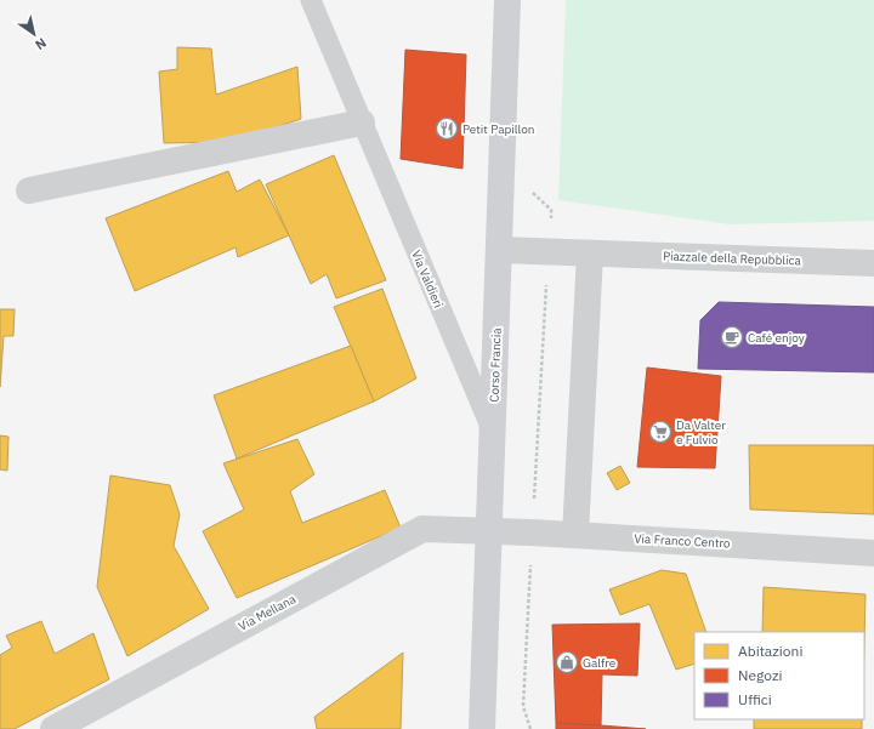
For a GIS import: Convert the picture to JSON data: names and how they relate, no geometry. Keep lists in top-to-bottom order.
{
  "streets": {
    "main road": ["Corso Francia"],
    "street": ["Piazzale della Repubblica", "Via Franco Centro", "Via Mellana"],
    "lane": ["Via Valdieri"]
  },
  "crossings": [
    ["Piazzale della Repubblica", "Corso Francia"],
    ["Via Valdieri", "Corso Francia"],
    ["Corso Francia", "Via Franco Centro"],
    ["Corso Francia", "Via Mellana"],
    ["Via Franco Centro", "Via Mellana"]
  ],
  "places": {
    "restaurant": ["Petit Papillon"],
    "cafe": ["Café enjoy"],
    "supermarket": ["Da Valter e Fulvio"],
    "shop": ["Galfre"]
  },
  "legend": ["Abitazioni", "Negozi", "Uffici"],
  "north": "bottom right"
}
